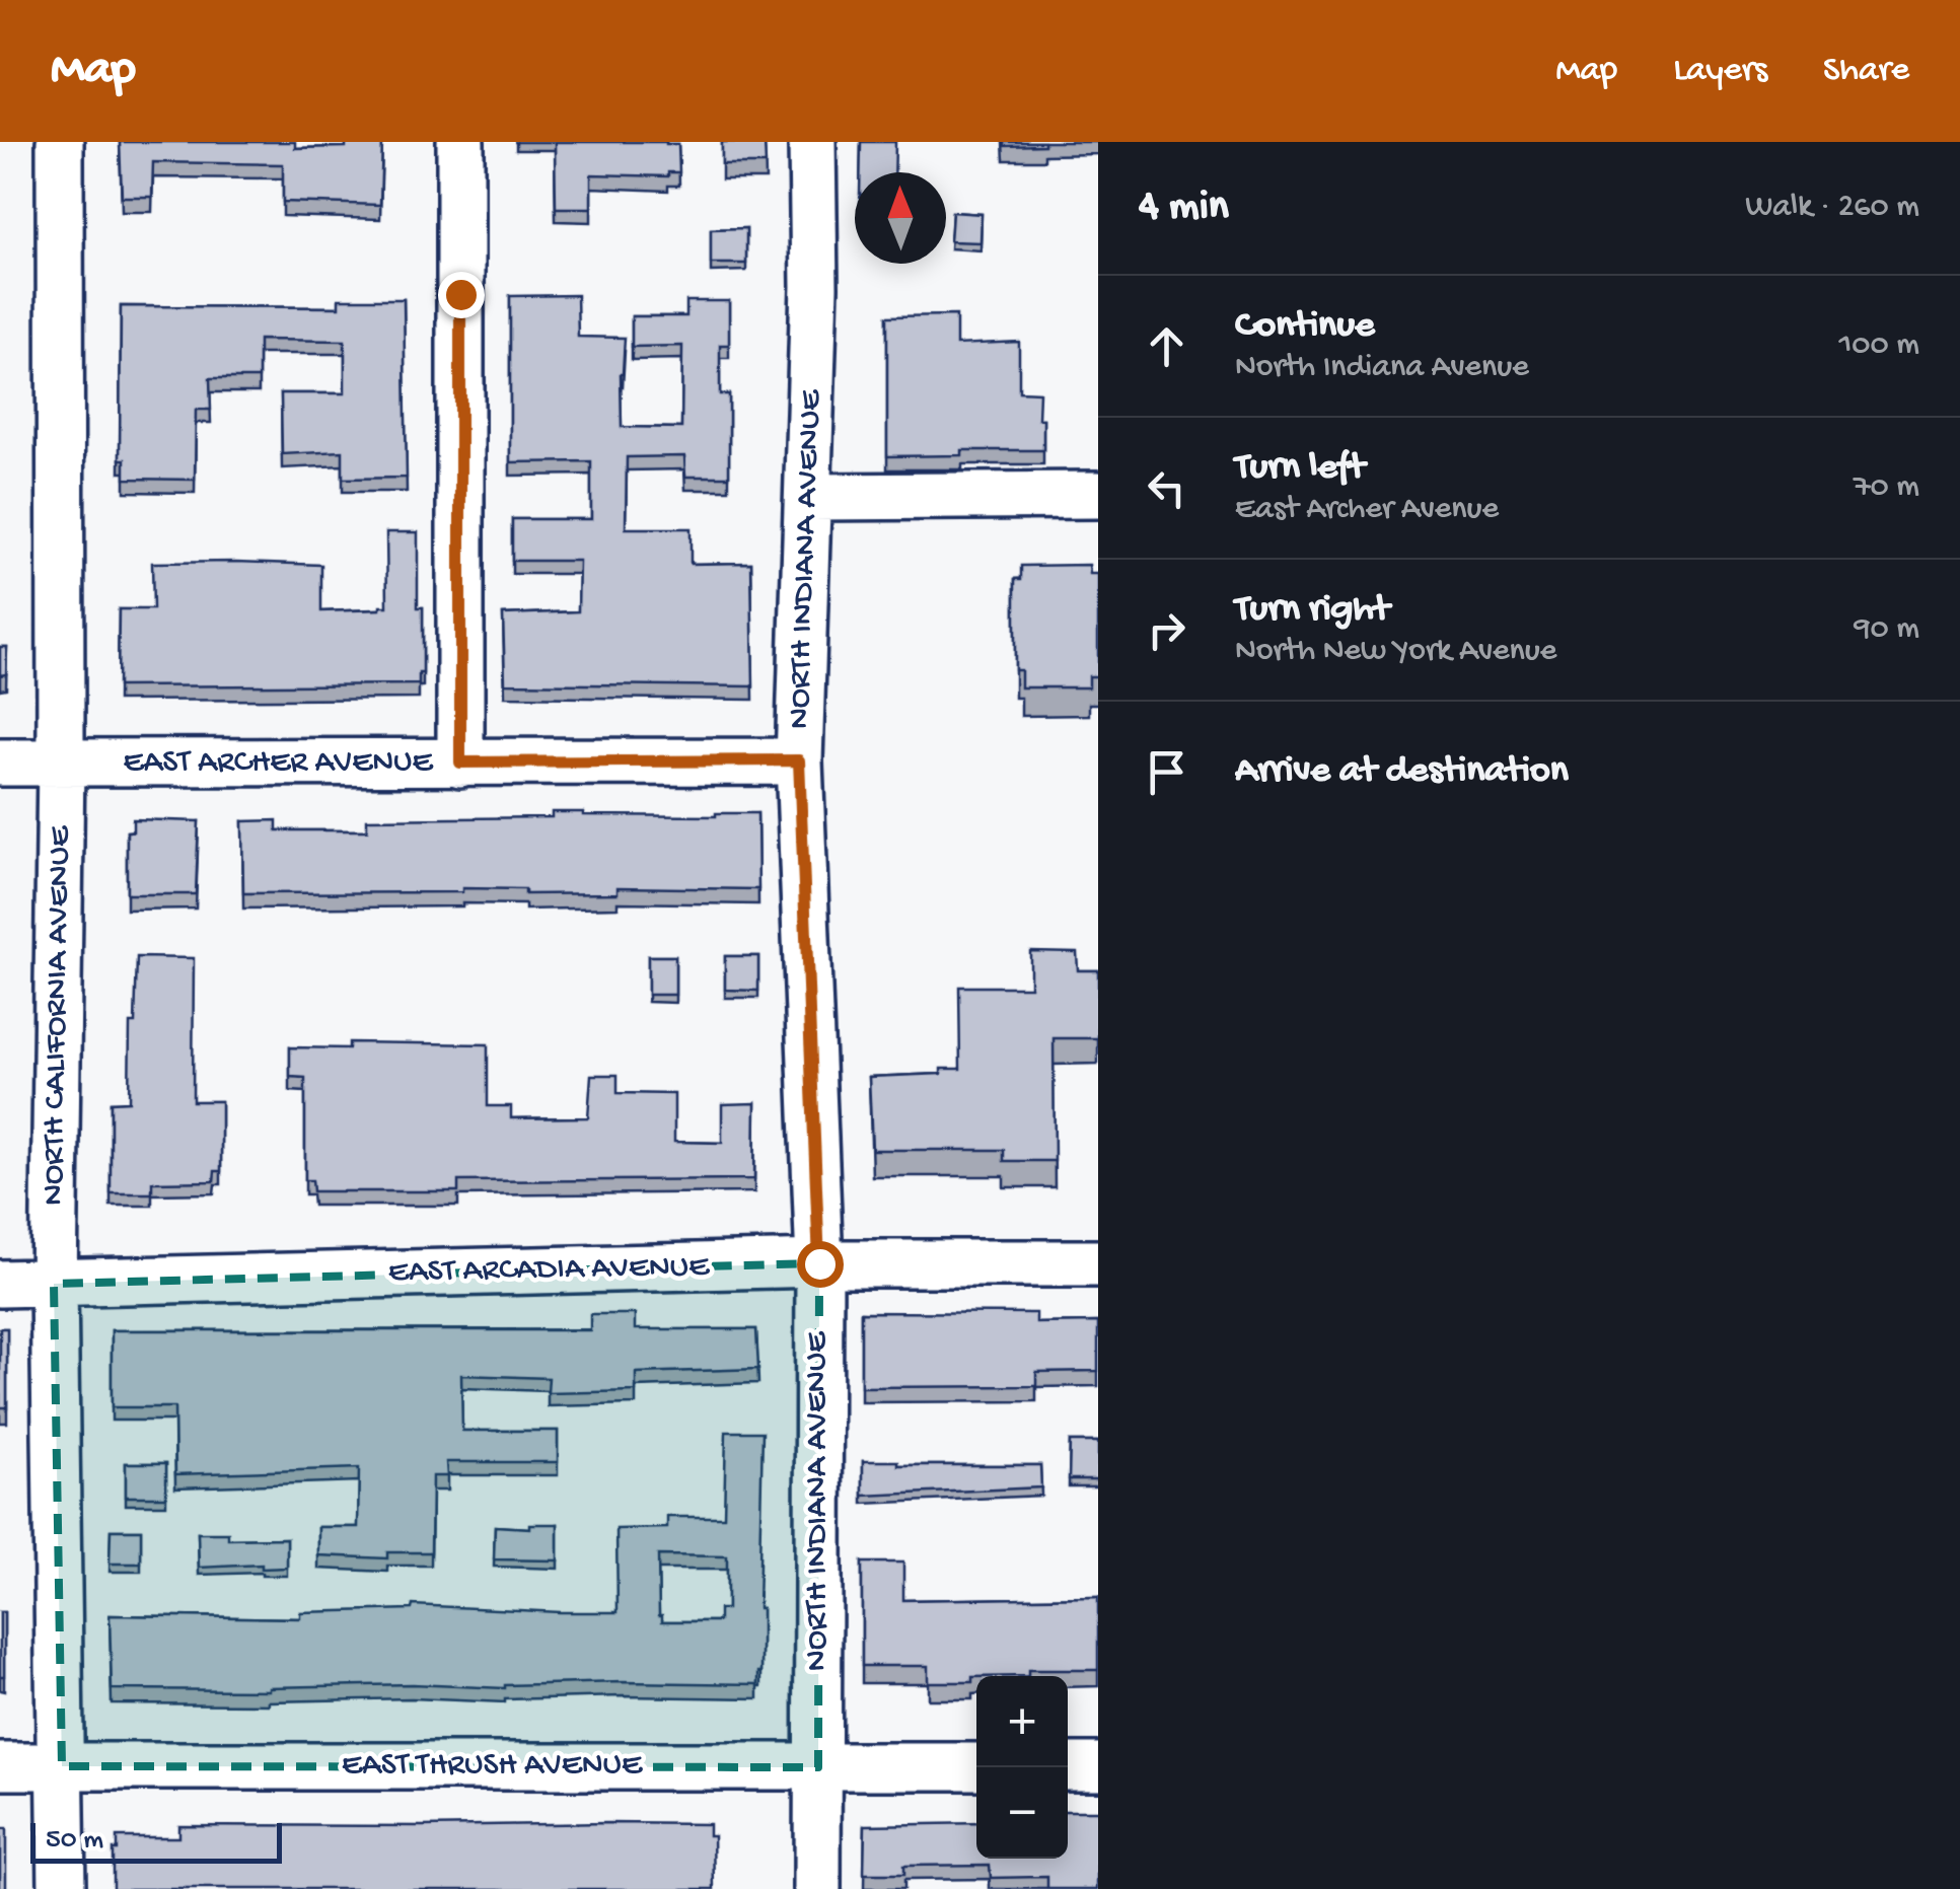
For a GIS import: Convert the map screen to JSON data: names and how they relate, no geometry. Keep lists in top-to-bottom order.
{
  "streets": {
    "street": [
      "NORTH INDIANA AVENUE",
      "EAST ARCHER AVENUE",
      "NORTH CALIFORNIA AVENUE",
      "EAST ARCADIA AVENUE",
      "EAST THRUSH AVENUE"
    ]
  },
  "crossings": [
    ["NORTH INDIANA AVENUE", "EAST ARCHER AVENUE"],
    ["NORTH INDIANA AVENUE", "EAST ARCADIA AVENUE"],
    ["NORTH INDIANA AVENUE", "EAST THRUSH AVENUE"],
    ["EAST ARCHER AVENUE", "NORTH CALIFORNIA AVENUE"],
    ["NORTH CALIFORNIA AVENUE", "EAST ARCADIA AVENUE"],
    ["NORTH CALIFORNIA AVENUE", "EAST THRUSH AVENUE"]
  ],
  "scale_bar": "50 m",
  "north": "top",
  "page": {
    "header": "Map",
    "nav": ["Map", "Layers", "Share"],
    "heading": ["4 min", "Walk · 260 m"],
    "list": [
      ["Continue", "North Indiana Avenue", "100 m"],
      ["Turn left", "East Archer Avenue", "70 m"],
      ["Turn right", "North New York Avenue", "90 m"],
      "Arrive at destination"
    ],
    "map_buttons": ["+", "−"],
    "scale": "50 m"
  }
}
